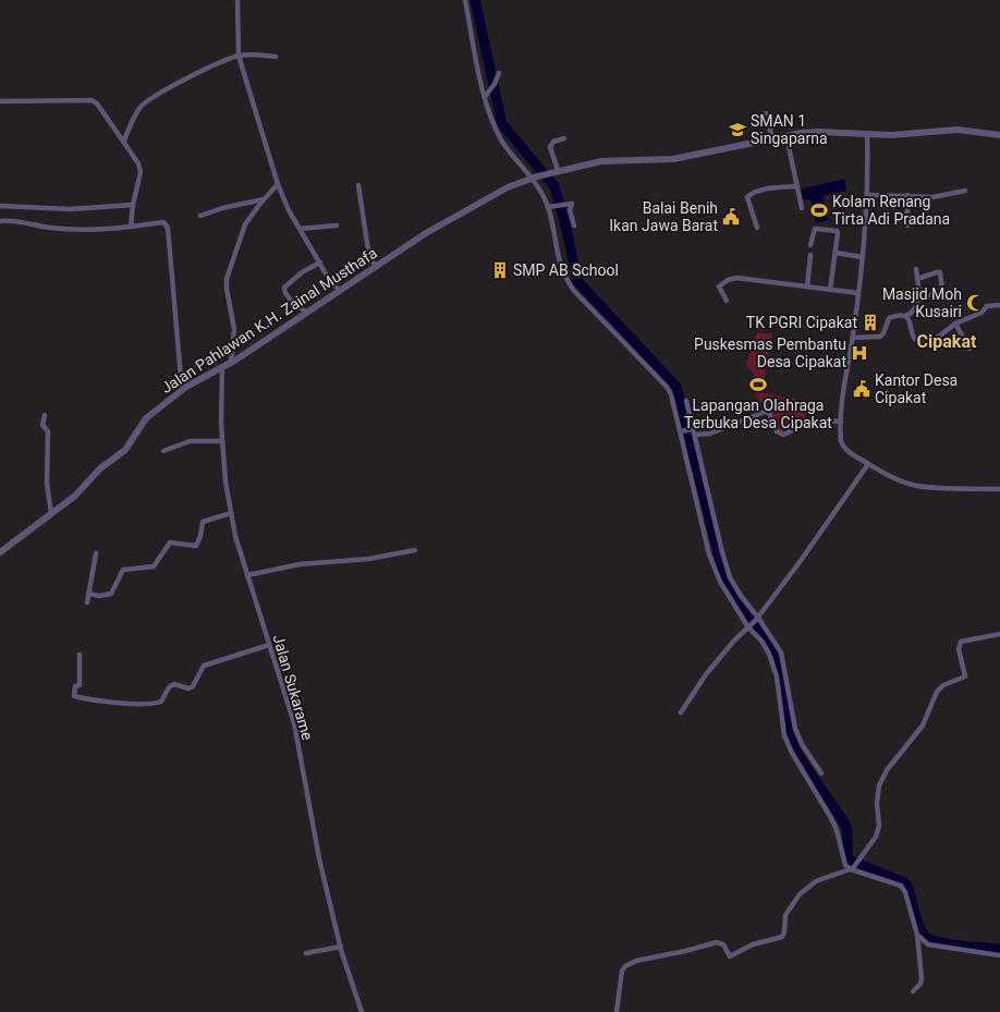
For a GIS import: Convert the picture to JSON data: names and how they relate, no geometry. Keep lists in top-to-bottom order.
{
  "streets": {
    "street": ["Jalan Pahlawan K.H. Zainal Musthafa", "Jalan Sukarame"]
  },
  "crossings": [
    ["Jalan Pahlawan K.H. Zainal Musthafa", "Jalan Sukarame"]
  ],
  "districts": ["Cipakat"],
  "places": {
    "school or university": ["SMAN 1 Singaparna"],
    "sports": ["Kolam Renang Tirta Adi Pradana", "Lapangan Olahraga Terbuka Desa Cipakat"],
    "public building": ["Balai Benih Ikan Jawa Barat", "Kantor Desa Cipakat"],
    "building": ["SMP AB School", "TK PGRI Cipakat"],
    "mosque": ["Masjid Moh Kusairi"],
    "hospital": ["Puskesmas Pembantu Desa Cipakat"]
  }
}
